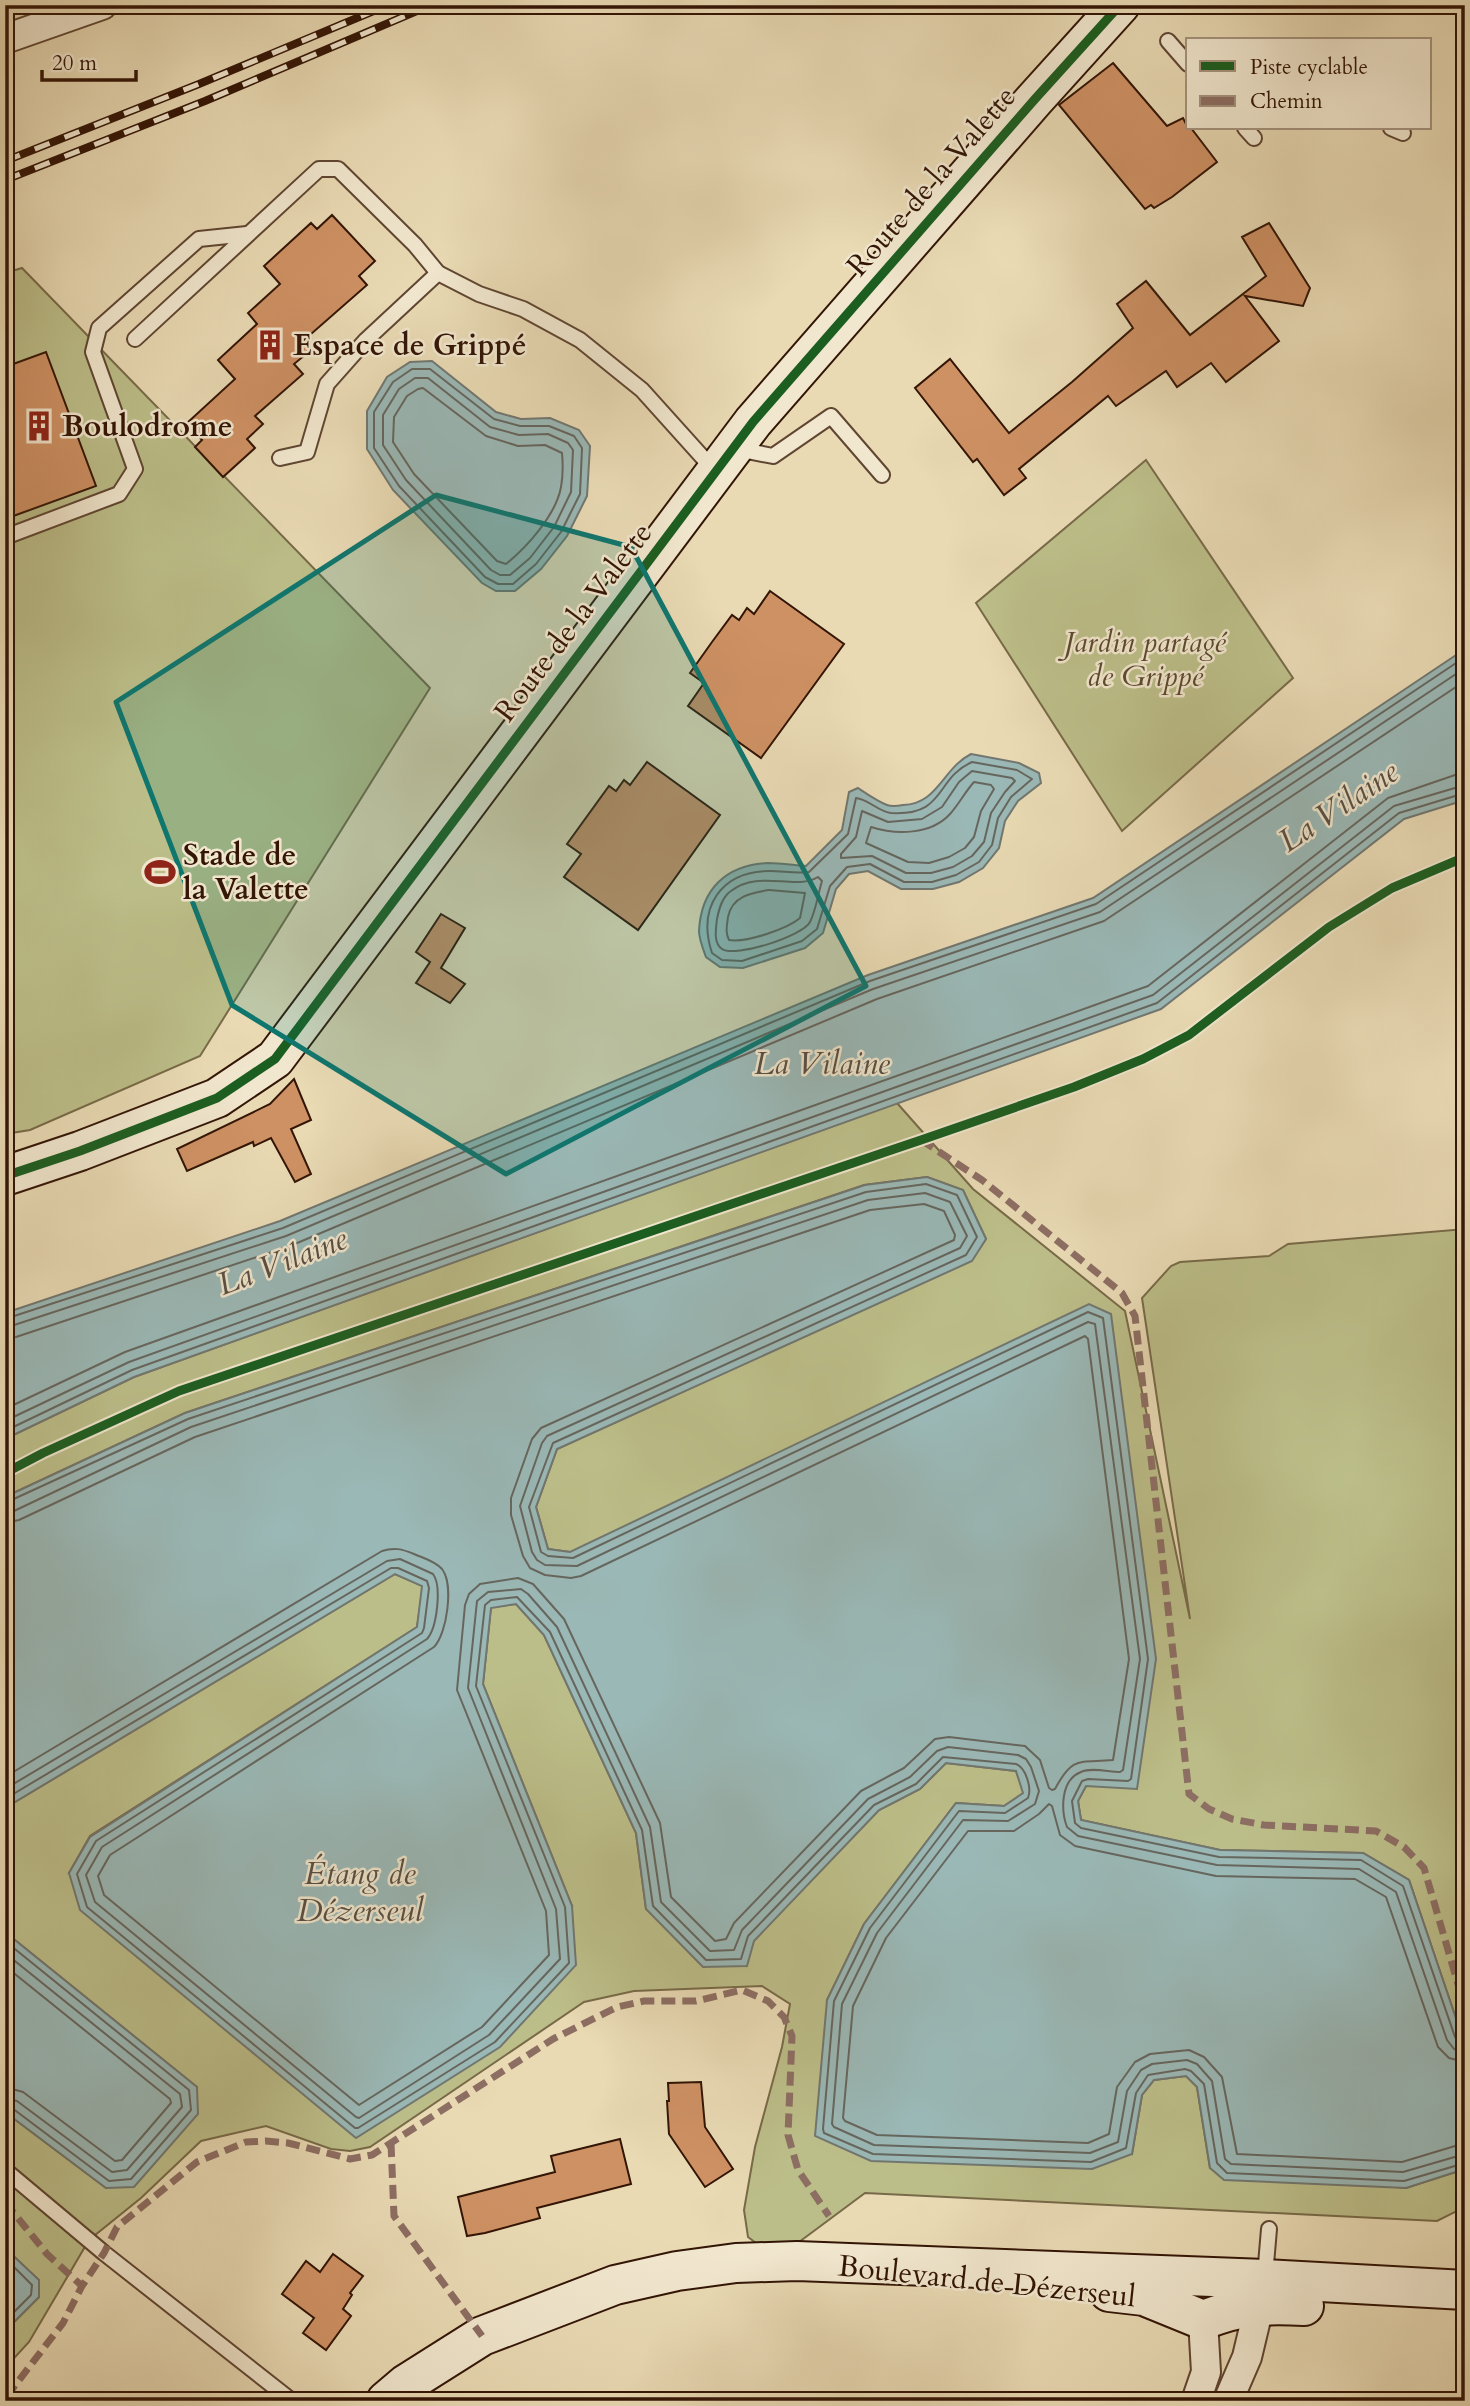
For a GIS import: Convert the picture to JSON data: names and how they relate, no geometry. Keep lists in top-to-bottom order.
{
  "streets": {
    "street": ["Route de la Valette", "Boulevard de Dézerseul"]
  },
  "water": ["La Vilaine", "Étang de Dézerseul"],
  "parks": ["Jardin partagé de Grippé"],
  "places": {
    "building": ["Espace de Grippé", "Boulodrome"],
    "sports": ["Stade de la Valette"]
  },
  "legend": ["Piste cyclable", "Chemin"],
  "scale_bar": "20 m"
}
